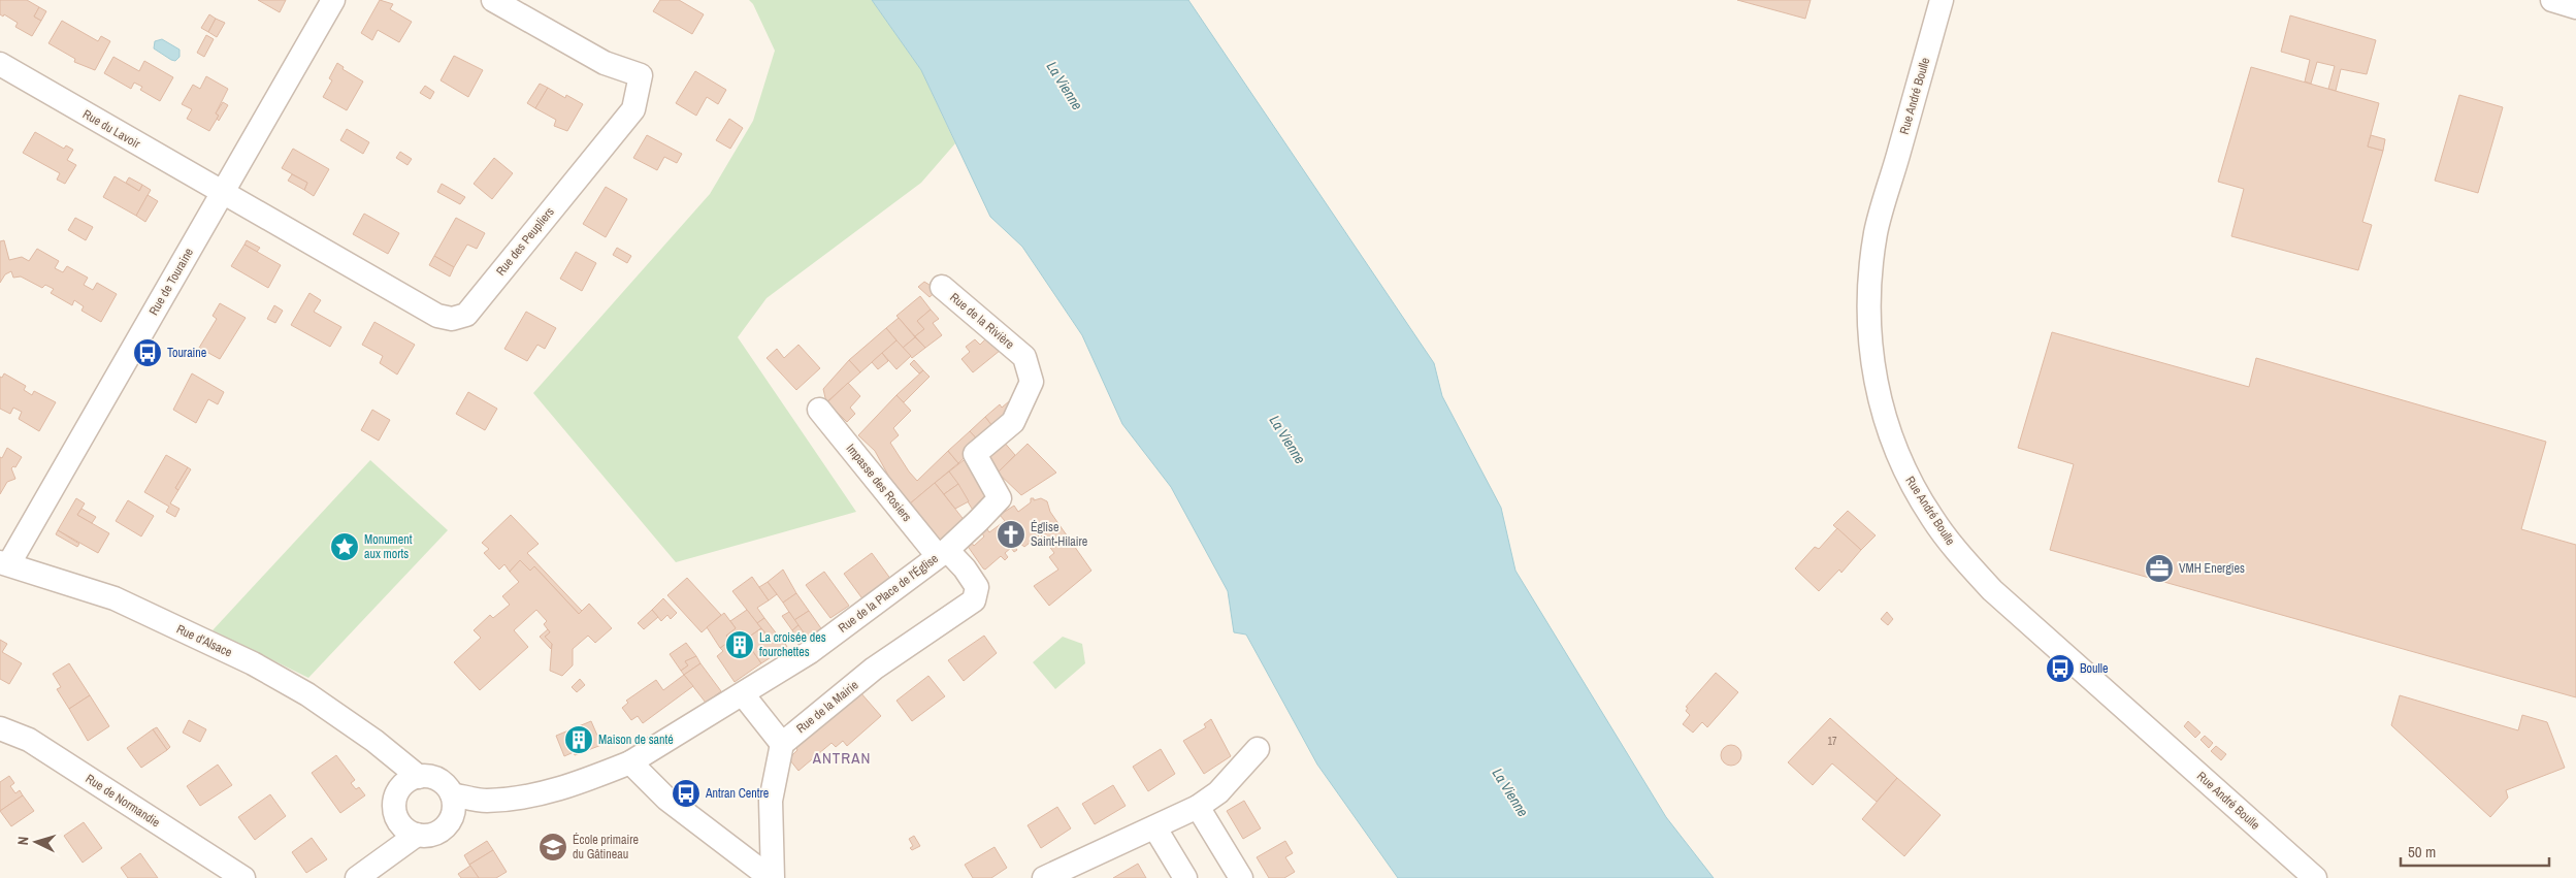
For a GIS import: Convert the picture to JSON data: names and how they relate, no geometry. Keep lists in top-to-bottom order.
{
  "streets": {
    "street": [
      "Rue André Boulle",
      "Rue du Lavoir",
      "Rue des Peupliers",
      "Rue de Touraine",
      "Rue de la Rivière",
      "Impasse des Rosiers",
      "Rue de la Place de l'Église",
      "Rue d'Alsace",
      "Rue de la Mairie",
      "Rue de Normandie"
    ]
  },
  "crossings": [
    ["Rue du Lavoir", "Rue des Peupliers"],
    ["Rue du Lavoir", "Rue de Touraine"],
    ["Rue des Peupliers", "Rue de Touraine"],
    ["Rue de Touraine", "Rue d'Alsace"],
    ["Rue de la Rivière", "Impasse des Rosiers"],
    ["Rue de la Rivière", "Rue de la Place de l'Église"],
    ["Impasse des Rosiers", "Rue de la Place de l'Église"],
    ["Rue de la Place de l'Église", "Rue d'Alsace"],
    ["Rue de la Place de l'Église", "Rue de la Mairie"]
  ],
  "districts": ["ANTRAN"],
  "water": ["La Vienne"],
  "places": {
    "bus stop": ["Touraine", "Boulle", "Antran Centre"],
    "church": ["Église Saint-Hilaire"],
    "place": ["Monument aux morts"],
    "office": ["VMH Energies"],
    "building": ["La croisée des fourchettes", "Maison de santé"],
    "school or university": ["École primaire du Gâtineau"]
  },
  "house_numbers": ["17"],
  "scale_bar": "50 m",
  "north": "left"
}
